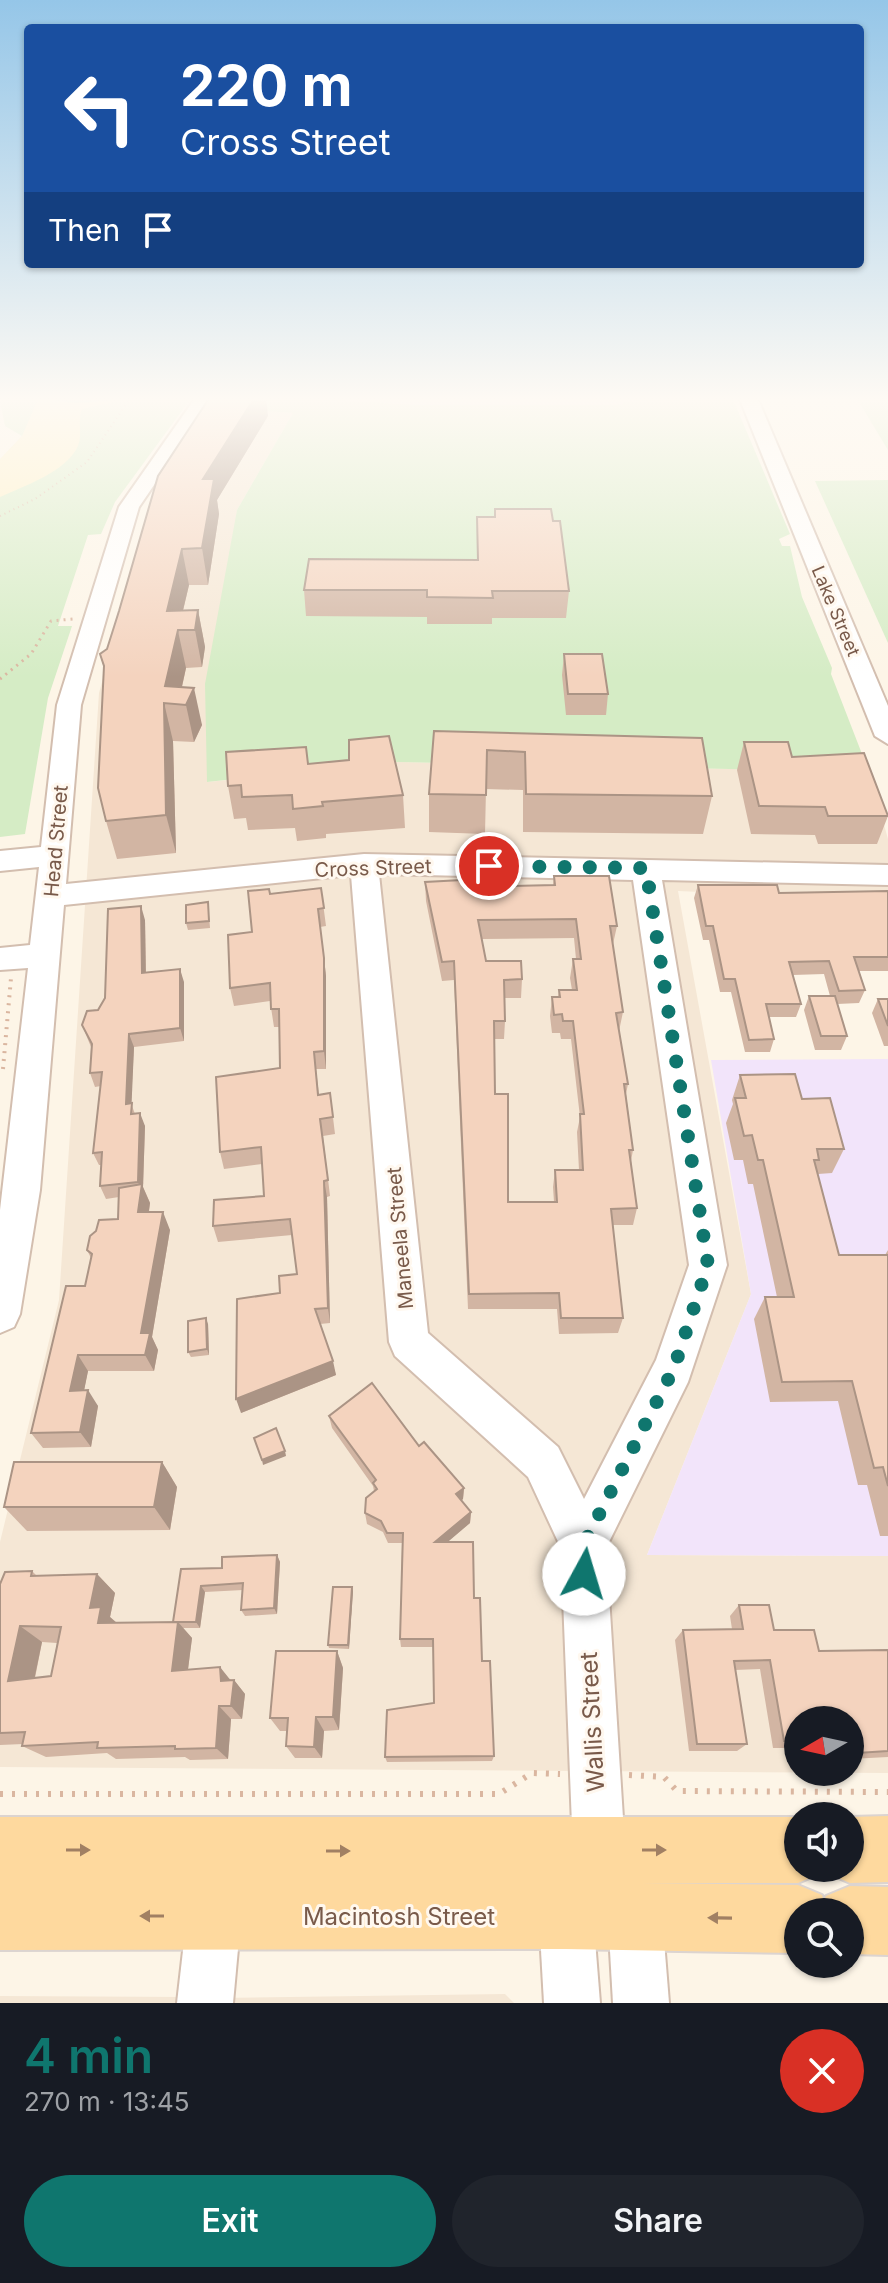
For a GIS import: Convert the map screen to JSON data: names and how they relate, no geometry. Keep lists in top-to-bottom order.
{
  "streets": {
    "main road": ["Macintosh Street"],
    "street": [
      "Lake Street",
      "Head Street",
      "Cross Street",
      "Maneela Street",
      "Wallis Street"
    ]
  },
  "crossings": [
    ["Head Street", "Cross Street"],
    ["Cross Street", "Maneela Street"],
    ["Maneela Street", "Wallis Street"]
  ],
  "north": "left",
  "page": {
    "turn": ["220 m", "Cross Street"],
    "then": "Then",
    "heading": ["4 min", "270 m · 13:45"],
    "buttons": ["Exit", "Share"]
  }
}
